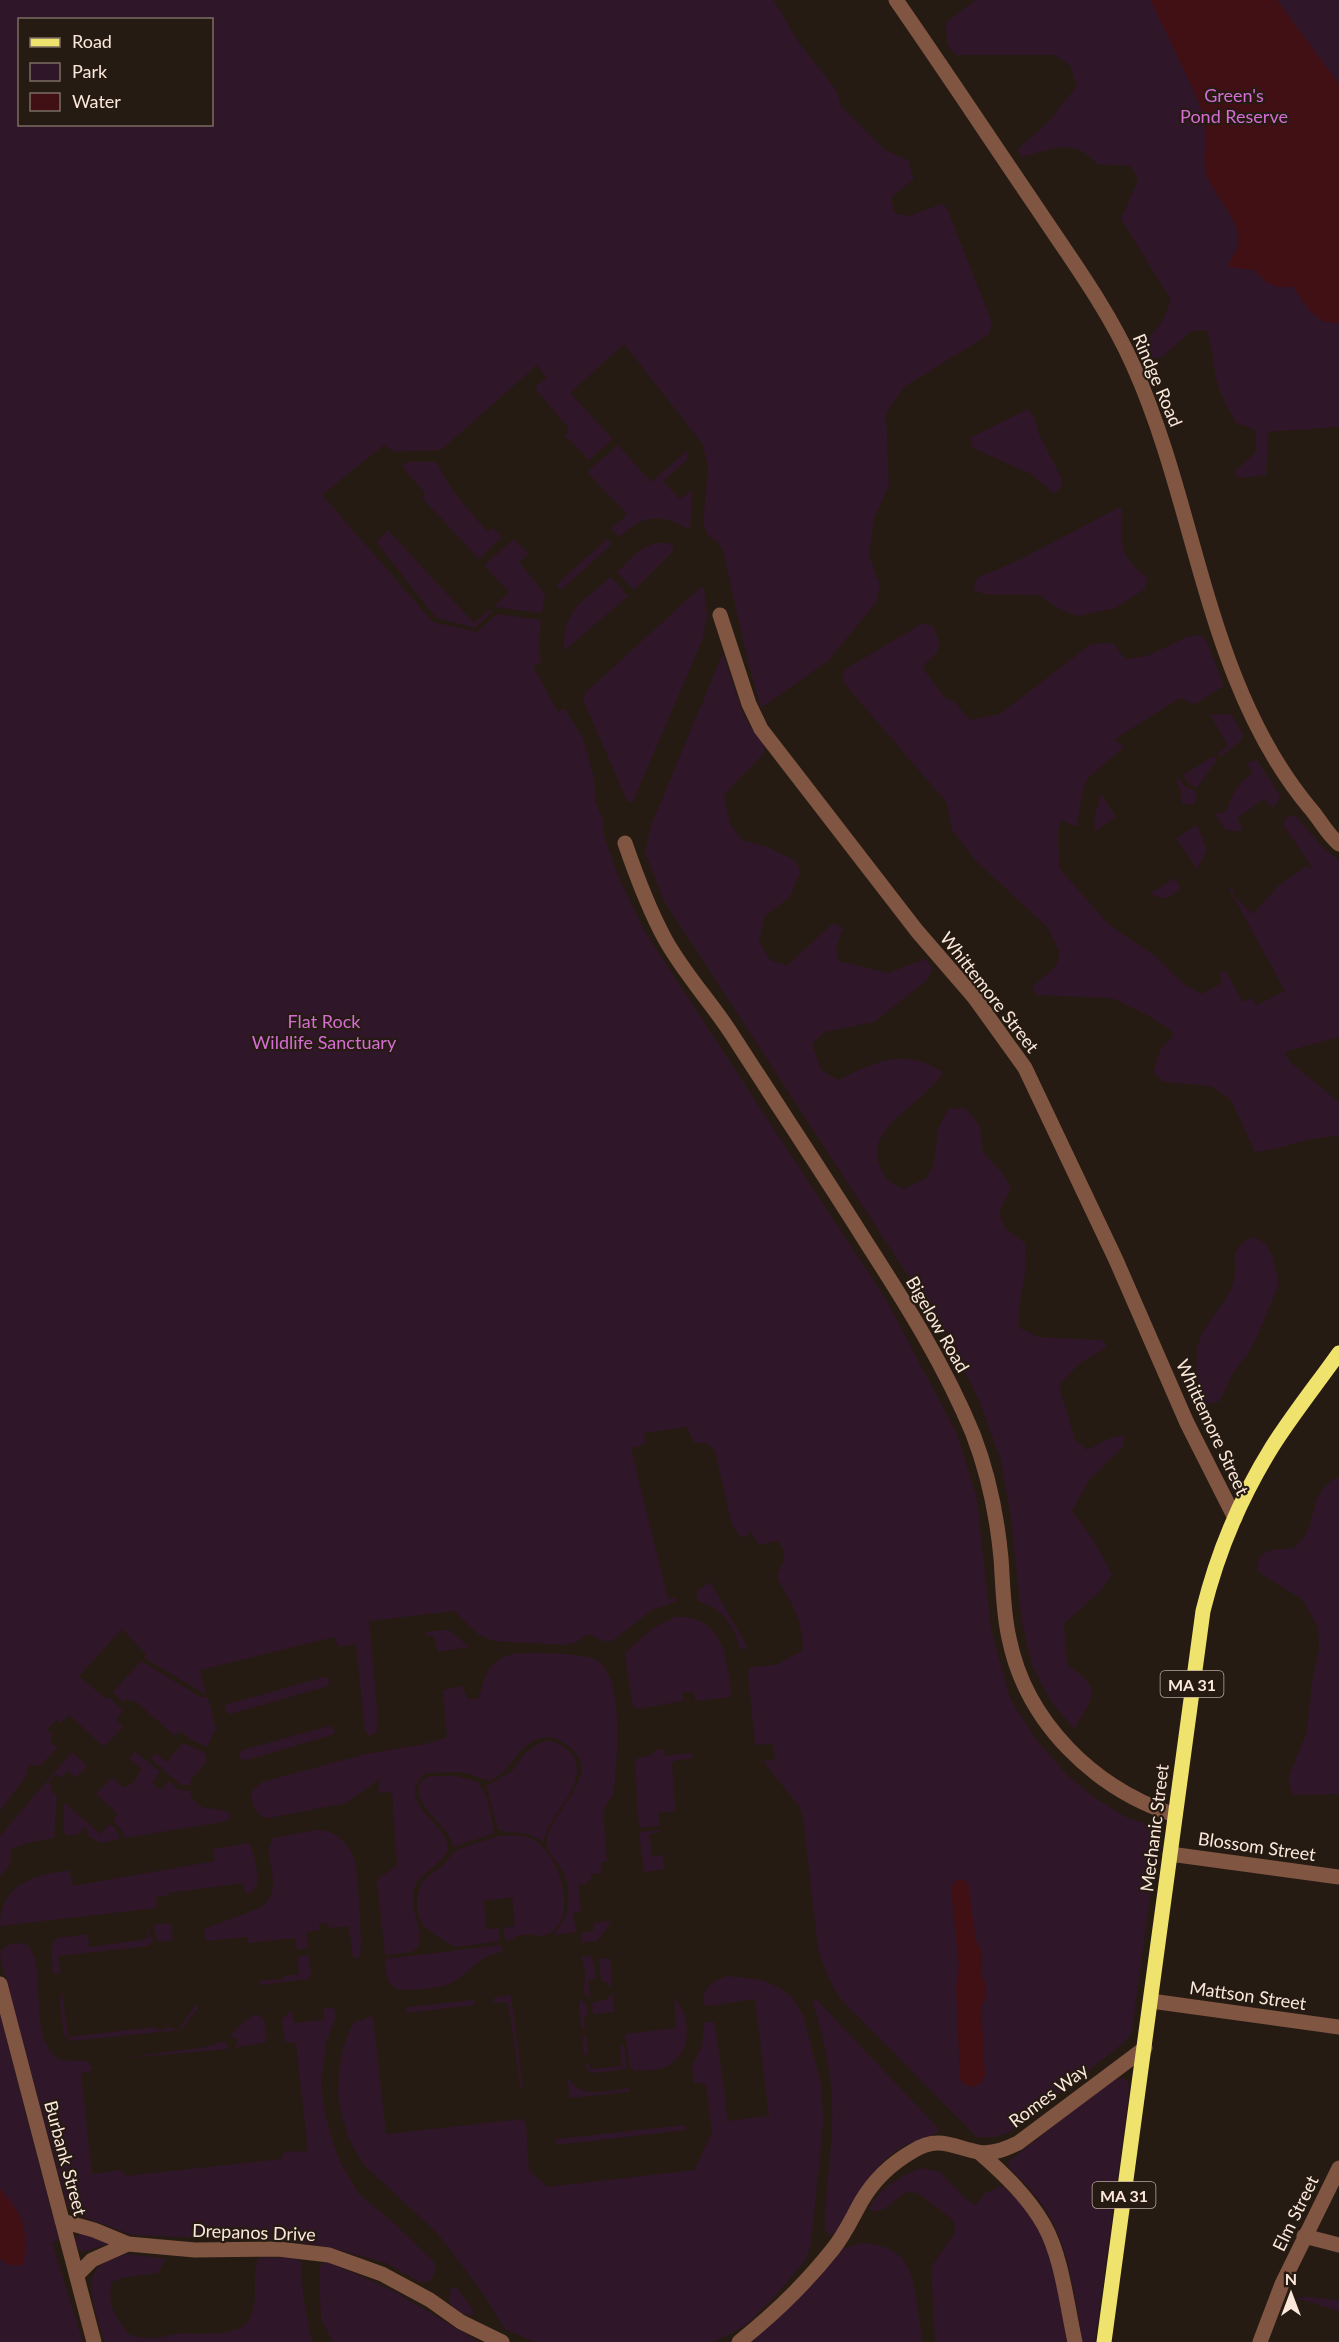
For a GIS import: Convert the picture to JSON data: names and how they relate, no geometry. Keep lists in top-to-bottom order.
{
  "streets": {
    "main road": ["MA 31", "Mechanic Street"],
    "street": [
      "Rindge Road",
      "Whittemore Street",
      "Bigelow Road",
      "Blossom Street",
      "Mattson Street",
      "Romes Way",
      "Burbank Street",
      "Elm Street",
      "Drepanos Drive"
    ]
  },
  "crossings": [
    ["Whittemore Street", "Mechanic Street"],
    ["Bigelow Road", "Mechanic Street"],
    ["Mechanic Street", "Blossom Street"],
    ["Mechanic Street", "Mattson Street"],
    ["Mechanic Street", "Romes Way"],
    ["Burbank Street", "Drepanos Drive"]
  ],
  "parks": ["Green's Pond Reserve", "Flat Rock Wildlife Sanctuary"],
  "legend": ["Road", "Park", "Water"],
  "north": "top"
}
